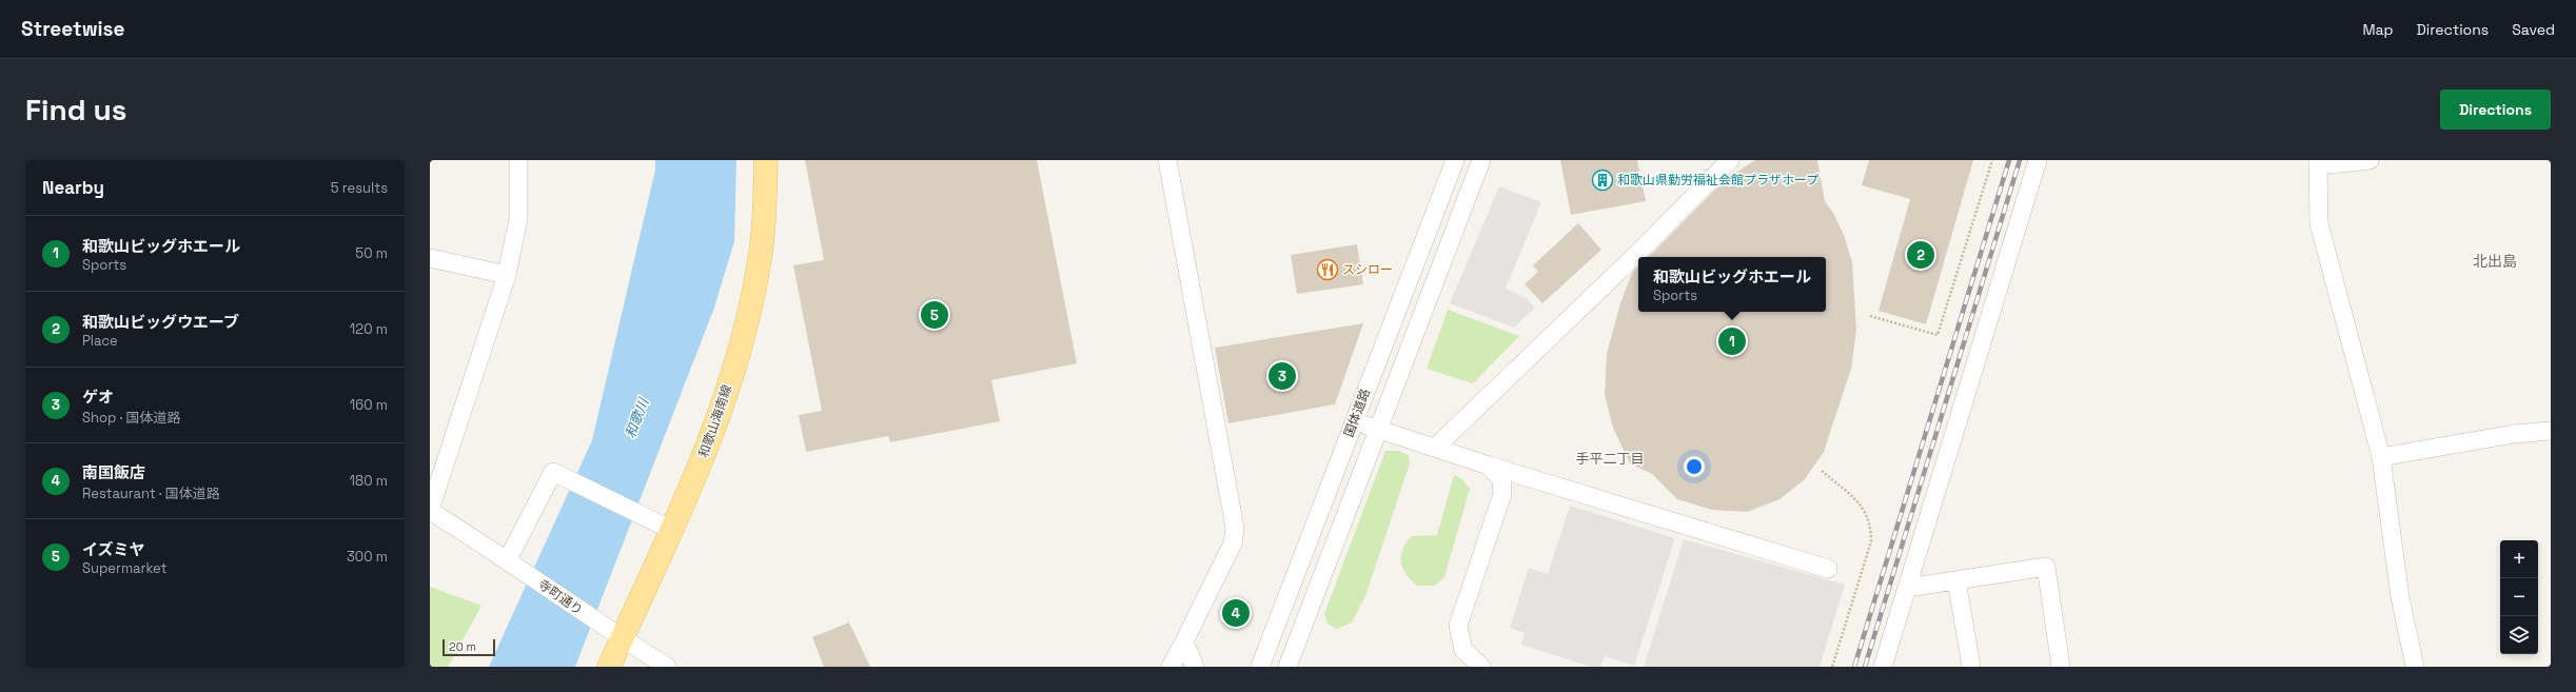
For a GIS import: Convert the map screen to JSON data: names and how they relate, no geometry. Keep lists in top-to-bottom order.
{
  "streets": {
    "main road": ["和歌山海南線"],
    "street": ["国体道路", "寺町通り"]
  },
  "crossings": [
    ["和歌山海南線", "寺町通り"]
  ],
  "districts": ["北出島", "手平二丁目"],
  "water": ["和歌川"],
  "places": {
    "building": ["和歌山県勤労福祉会館プラザホープ"],
    "restaurant": ["スシロー"]
  },
  "scale_bar": "20 m",
  "page": {
    "header": "Streetwise",
    "nav": ["Map", "Directions", "Saved"],
    "buttons": "Directions",
    "title": "Find us",
    "heading": ["Nearby", "5 results"],
    "list": [
      {
        "mark": "1",
        "name": "和歌山ビッグホエール",
        "note": "Sports",
        "value": "50 m"
      },
      {
        "mark": "2",
        "name": "和歌山ビッグウエーブ",
        "note": "Place",
        "value": "120 m"
      },
      {
        "mark": "3",
        "name": "ゲオ",
        "note": "Shop · 国体道路",
        "value": "160 m"
      },
      {
        "mark": "4",
        "name": "南国飯店",
        "note": "Restaurant · 国体道路",
        "value": "180 m"
      },
      {
        "mark": "5",
        "name": "イズミヤ",
        "note": "Supermarket",
        "value": "300 m"
      }
    ],
    "pins": [
      "2",
      "5",
      "1",
      "3",
      "4"
    ],
    "popup": ["和歌山ビッグホエール", "Sports"],
    "map_buttons": ["+", "−"],
    "scale": "20 m"
  }
}
